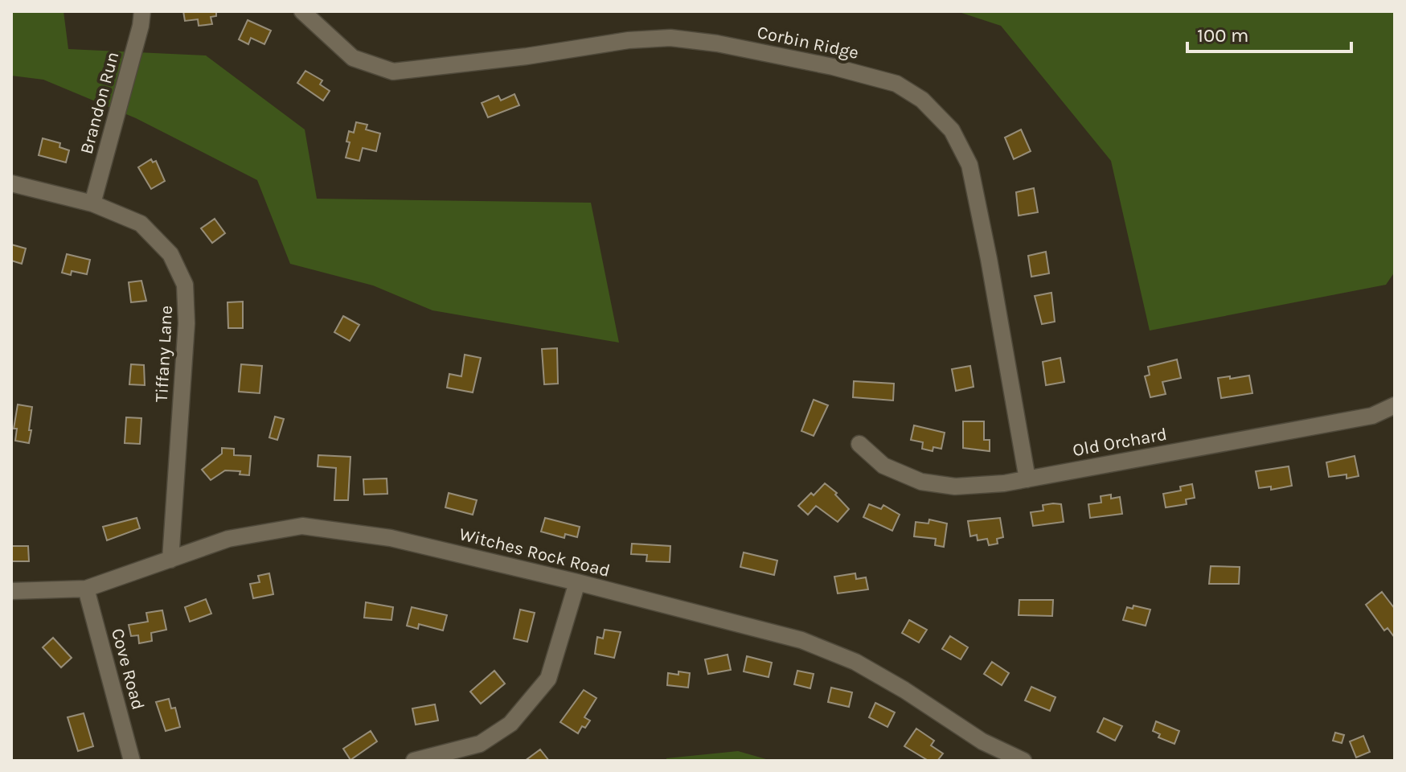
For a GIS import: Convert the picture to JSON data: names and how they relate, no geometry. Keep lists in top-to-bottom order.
{
  "streets": {
    "street": [
      "Corbin Ridge",
      "Brandon Run",
      "Tiffany Lane",
      "Old Orchard",
      "Witches Rock Road",
      "Cove Road"
    ]
  },
  "crossings": [
    ["Corbin Ridge", "Old Orchard"],
    ["Brandon Run", "Tiffany Lane"],
    ["Tiffany Lane", "Witches Rock Road"],
    ["Witches Rock Road", "Cove Road"]
  ],
  "scale_bar": "100 m"
}
